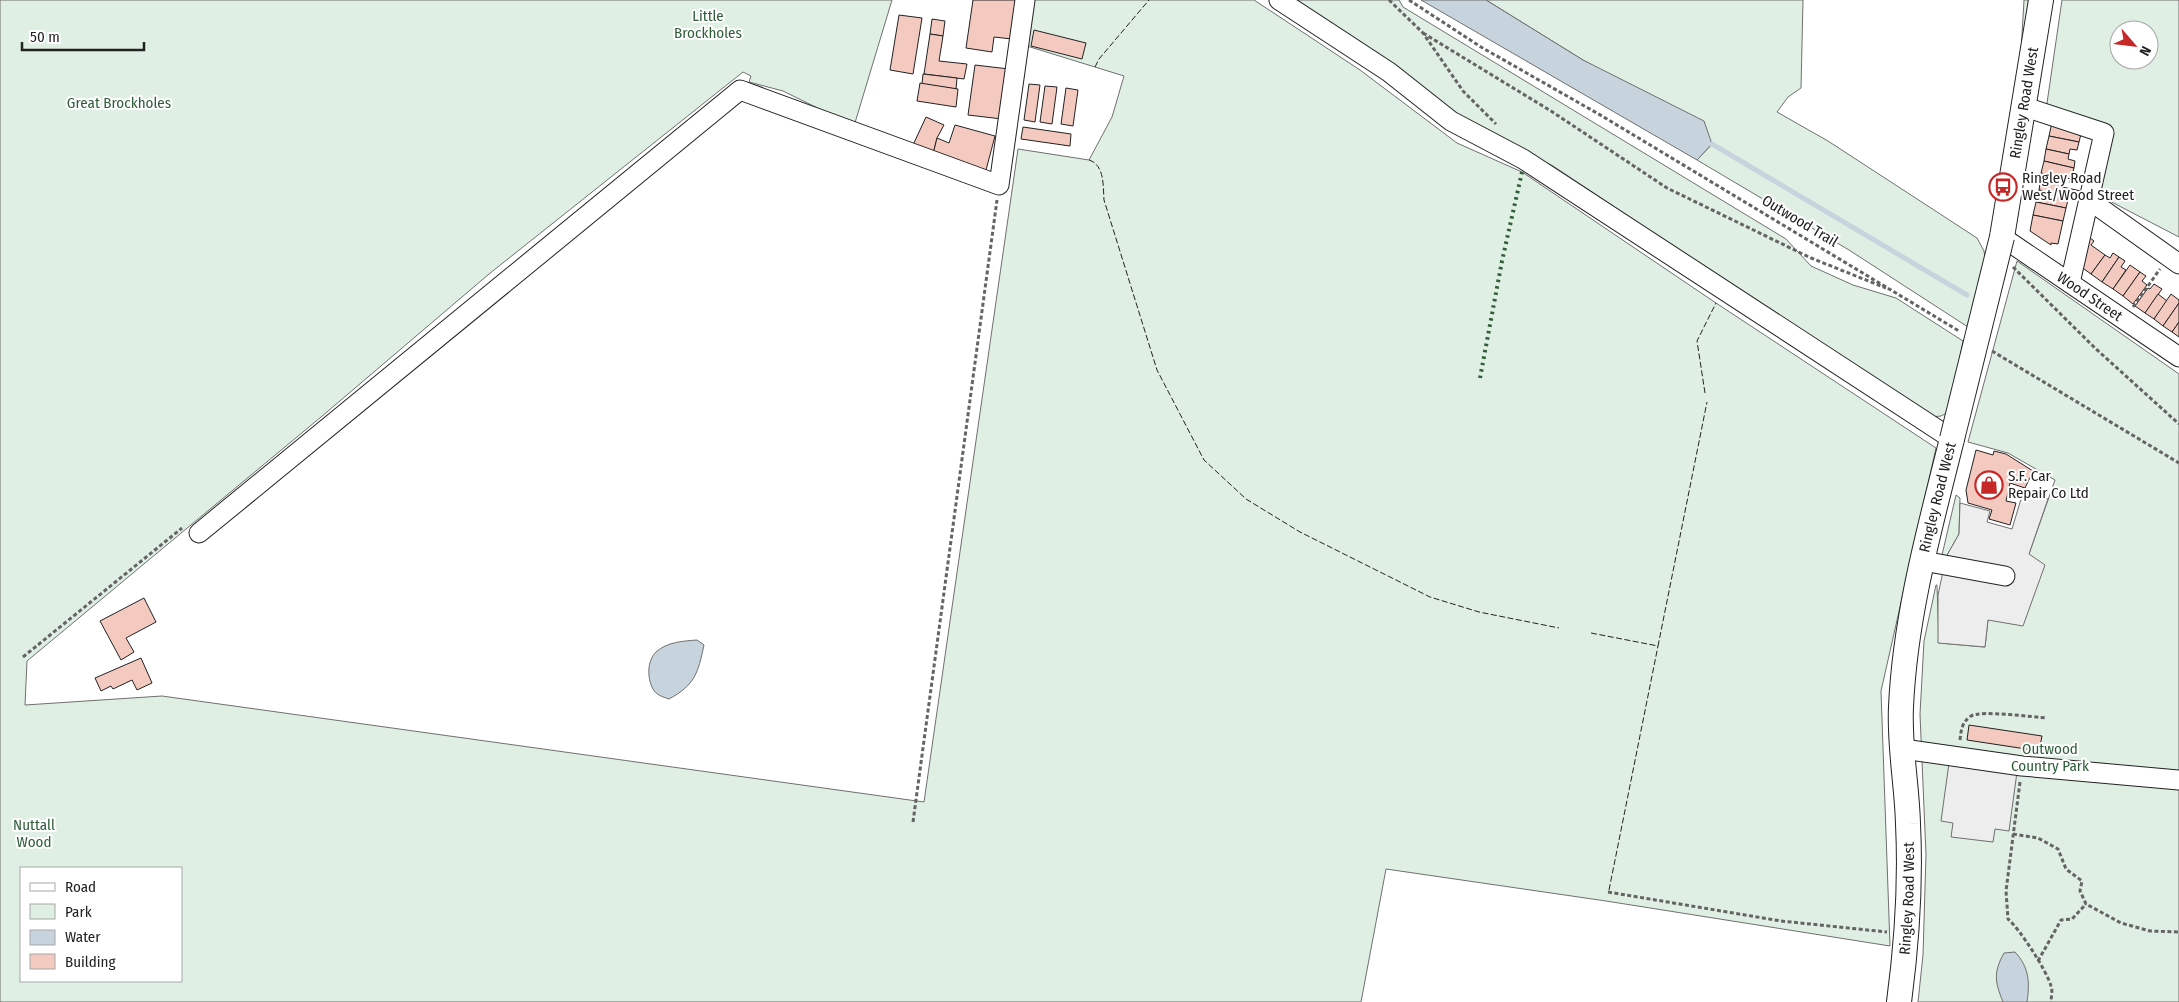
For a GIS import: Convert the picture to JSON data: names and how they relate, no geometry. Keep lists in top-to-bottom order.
{
  "streets": {
    "main road": ["Ringley Road West"],
    "street": ["Wood Street"],
    "path": ["Outwood Trail"]
  },
  "crossings": [
    ["Ringley Road West", "Wood Street"]
  ],
  "parks": [
    "Little Brockholes",
    "Great Brockholes",
    "Outwood Country Park",
    "Nuttall Wood"
  ],
  "places": {
    "bus stop": ["Ringley Road West/Wood Street"],
    "shop": ["S.F. Car Repair Co Ltd"]
  },
  "legend": [
    "Road",
    "Park",
    "Water",
    "Building"
  ],
  "scale_bar": "50 m",
  "north": "bottom right"
}
